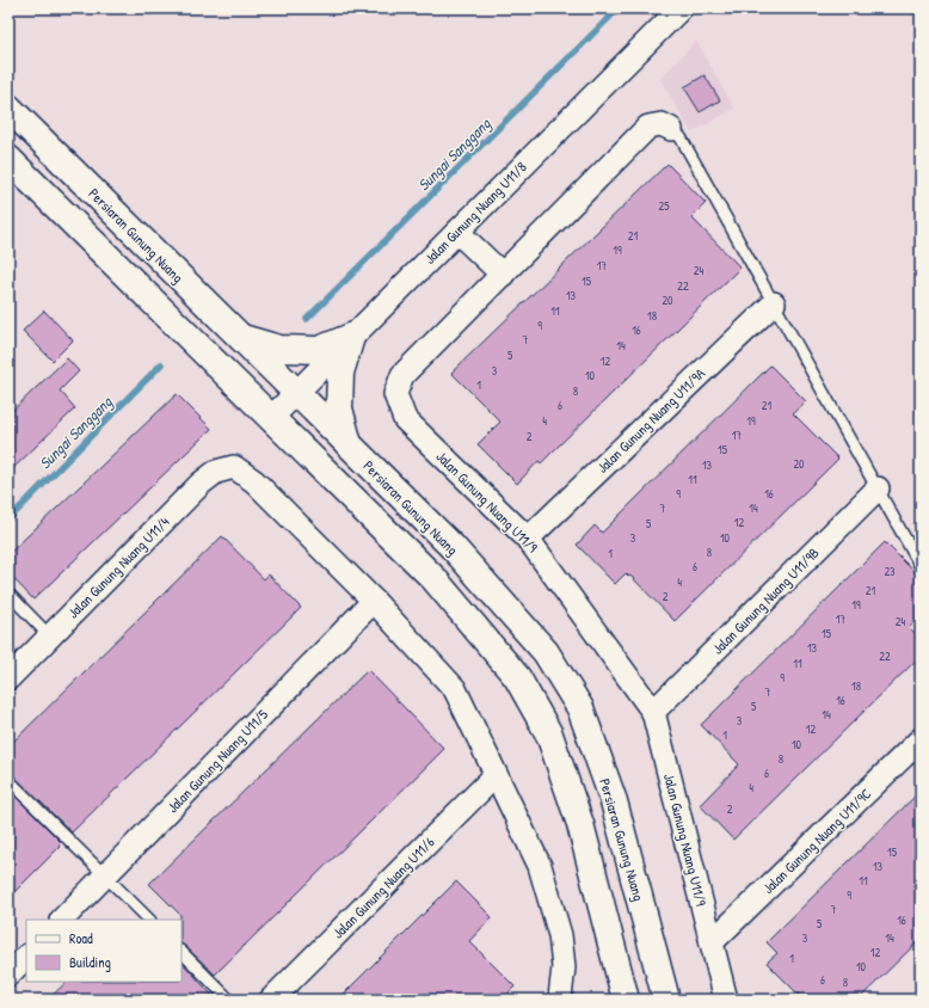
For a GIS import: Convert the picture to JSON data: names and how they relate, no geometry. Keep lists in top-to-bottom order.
{
  "streets": {
    "street": [
      "Jalan Gunung Nuang U11/8",
      "Persiaran Gunung Nuang",
      "Jalan Gunung Nuang U11/9A",
      "Jalan Gunung Nuang U11/9",
      "Jalan Gunung Nuang U11/4",
      "Jalan Gunung Nuang U11/9B",
      "Jalan Gunung Nuang U11/5",
      "Jalan Gunung Nuang U11/9C",
      "Jalan Gunung Nuang U11/6"
    ]
  },
  "crossings": [
    ["Jalan Gunung Nuang U11/8", "Persiaran Gunung Nuang"],
    ["Jalan Gunung Nuang U11/9A", "Jalan Gunung Nuang U11/9"],
    ["Jalan Gunung Nuang U11/9", "Jalan Gunung Nuang U11/9B"],
    ["Jalan Gunung Nuang U11/9", "Jalan Gunung Nuang U11/9C"],
    ["Jalan Gunung Nuang U11/4", "Jalan Gunung Nuang U11/5"]
  ],
  "water": ["Sungai Sanggang"],
  "house_numbers": [
    "25",
    "21",
    "19",
    "17",
    "24",
    "15",
    "22",
    "13",
    "20",
    "11",
    "18",
    "9",
    "16",
    "7",
    "14",
    "5",
    "12",
    "3",
    "10",
    "1",
    "8",
    "6",
    "21",
    "4",
    "19",
    "17",
    "2",
    "15",
    "20",
    "13",
    "11",
    "9",
    "16",
    "7",
    "14",
    "12",
    "5",
    "3",
    "10",
    "8",
    "1",
    "6",
    "23",
    "4",
    "21",
    "2",
    "19",
    "17",
    "24",
    "15",
    "13",
    "22",
    "11",
    "9",
    "18",
    "7",
    "16",
    "5",
    "14",
    "3",
    "12",
    "1",
    "10",
    "8",
    "6",
    "4",
    "2",
    "15",
    "13",
    "11",
    "9",
    "7",
    "16",
    "5",
    "3",
    "14",
    "12",
    "1",
    "10",
    "6",
    "8"
  ],
  "legend": ["Road", "Building"]
}
